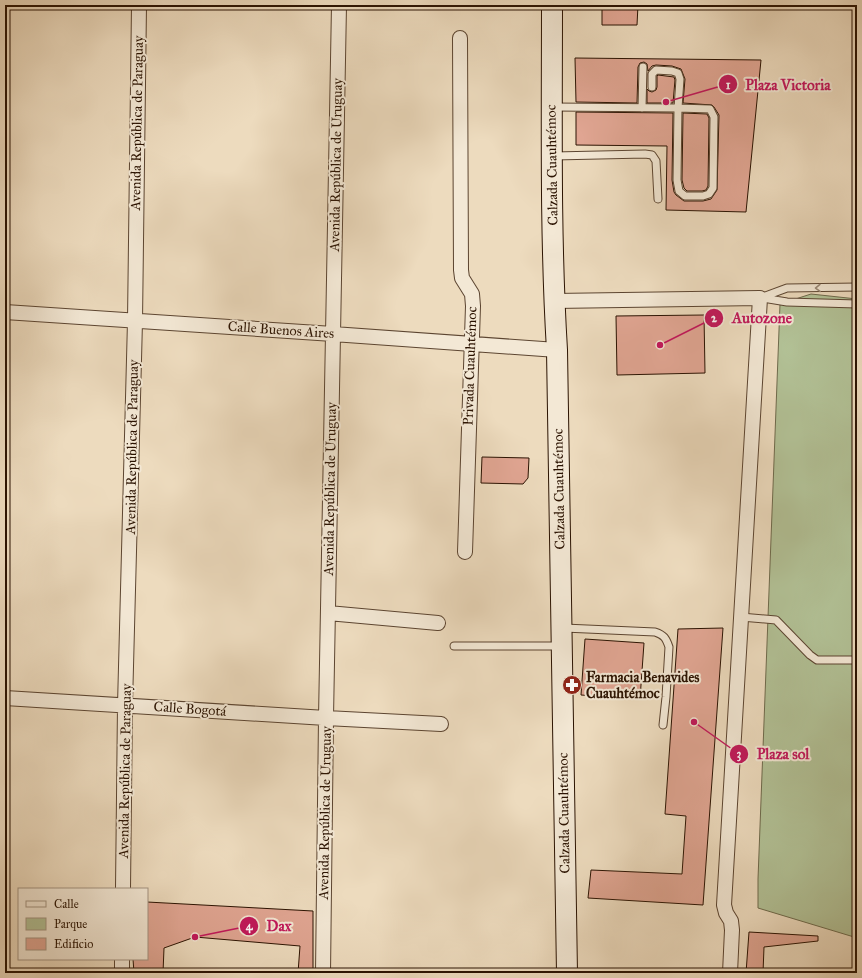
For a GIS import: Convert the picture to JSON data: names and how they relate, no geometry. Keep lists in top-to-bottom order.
{
  "streets": {
    "main road": ["Calzada Cuauhtémoc"],
    "street": [
      "Avenida República de Paraguay",
      "Avenida República de Uruguay",
      "Calle Buenos Aires",
      "Privada Cuauhtémoc",
      "Calle Bogotá"
    ]
  },
  "crossings": [
    ["Avenida República de Paraguay", "Calle Buenos Aires"],
    ["Avenida República de Paraguay", "Calle Bogotá"],
    ["Avenida República de Uruguay", "Calle Buenos Aires"],
    ["Avenida República de Uruguay", "Calle Bogotá"],
    ["Calzada Cuauhtémoc", "Calle Buenos Aires"],
    ["Calle Buenos Aires", "Privada Cuauhtémoc"]
  ],
  "places": {
    "other": [
      "Plaza Victoria",
      "Autozone",
      "Plaza sol",
      "Dax"
    ],
    "pharmacy": ["Farmacia Benavides Cuauhtémoc"]
  },
  "legend": ["Calle", "Parque", "Edificio"]
}
